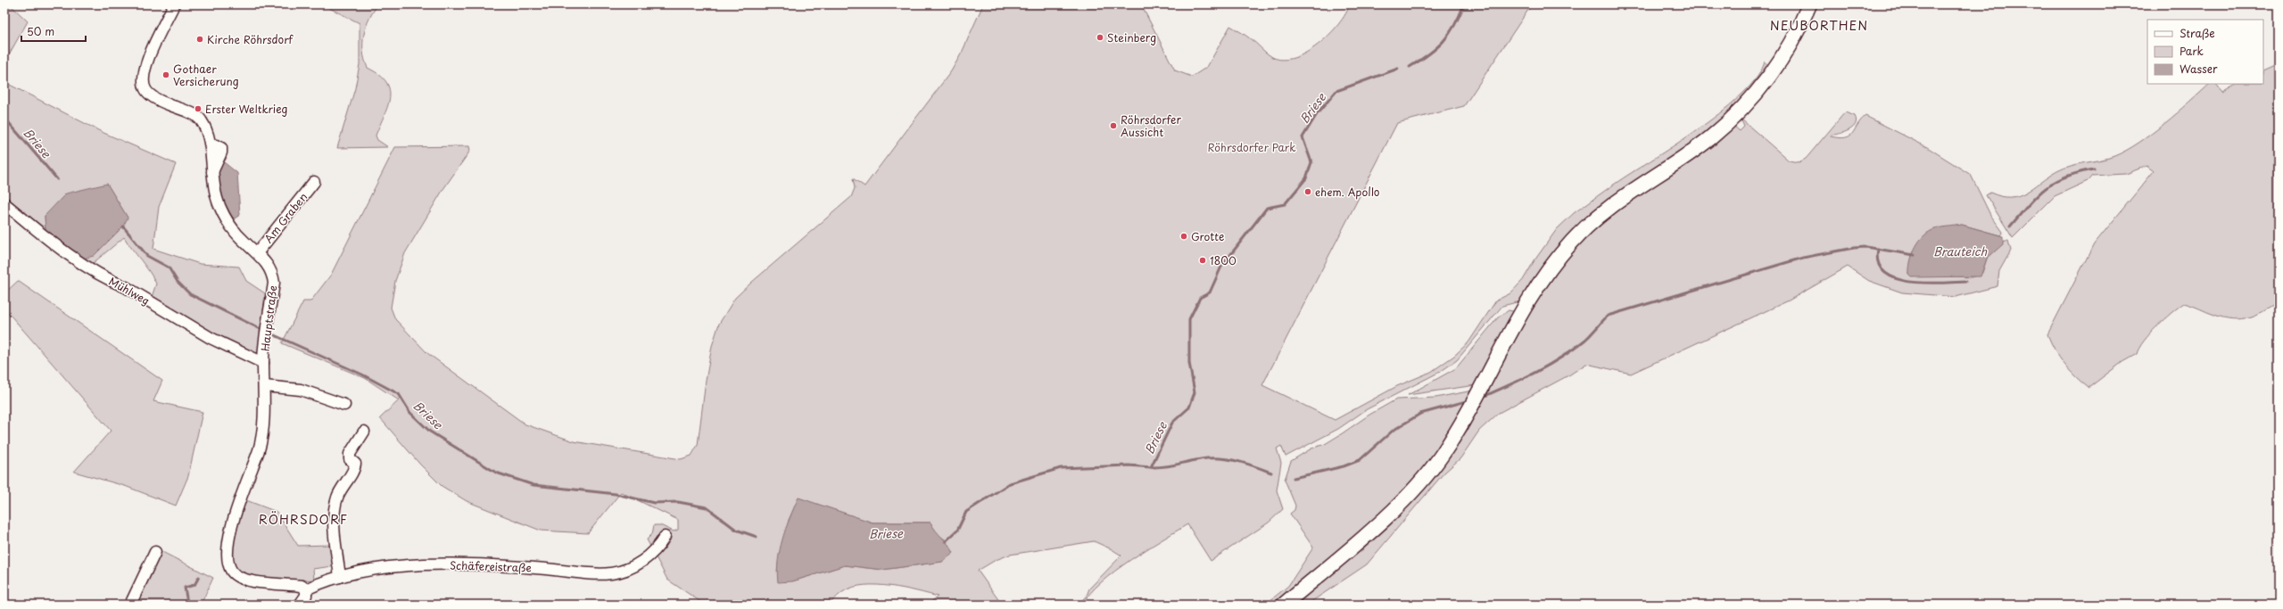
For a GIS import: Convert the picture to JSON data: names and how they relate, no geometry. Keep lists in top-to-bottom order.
{
  "streets": {
    "street": [
      "Am Graben",
      "Mühlweg",
      "Hauptstraße",
      "Schäfereistraße"
    ]
  },
  "crossings": [
    ["Am Graben", "Hauptstraße"],
    ["Mühlweg", "Hauptstraße"],
    ["Hauptstraße", "Schäfereistraße"]
  ],
  "districts": ["NEUBORTHEN", "RÖHRSDORF"],
  "water": ["Briese", "Brauteich"],
  "parks": ["Röhrsdorfer Park"],
  "places": [
    "Steinberg",
    "Kirche Röhrsdorf",
    "Gothaer Versicherung",
    "Erster Weltkrieg",
    "Röhrsdorfer Aussicht",
    "ehem. Apollo",
    "Grotte",
    "1800"
  ],
  "legend": ["Straße", "Park", "Wasser"],
  "scale_bar": "50 m"
}
